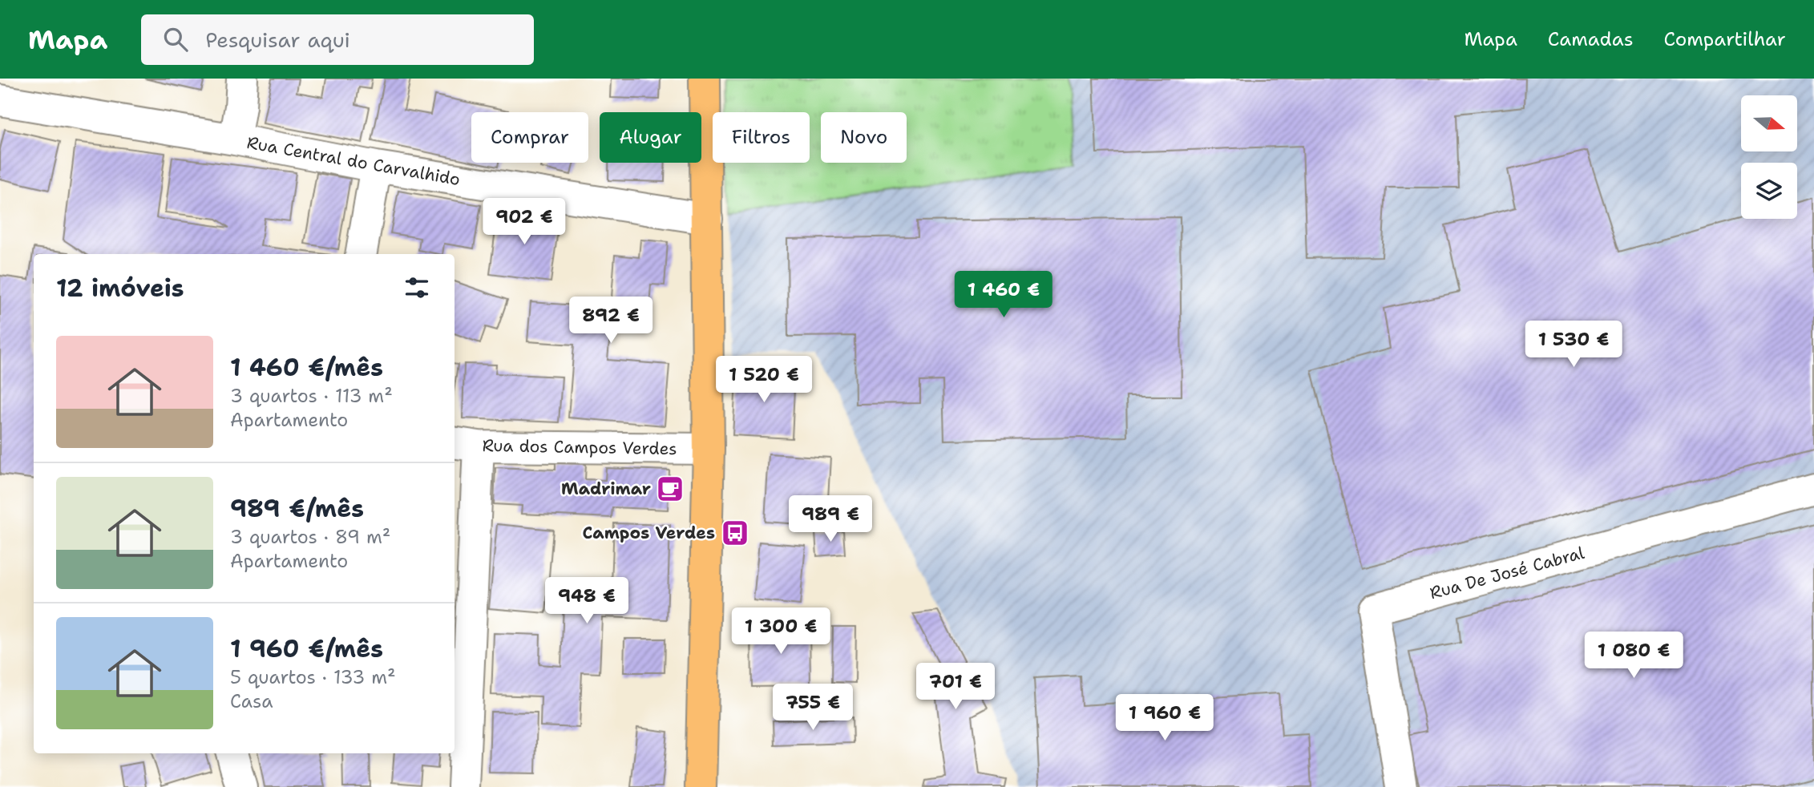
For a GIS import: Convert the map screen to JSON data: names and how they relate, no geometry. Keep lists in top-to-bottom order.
{
  "streets": {
    "street": ["Rua Central do Carvalhido", "Rua dos Campos Verdes", "Rua De José Cabral"]
  },
  "places": {
    "cafe": ["Madrimar"],
    "bus stop": ["Campos Verdes"]
  },
  "north": "right",
  "page": {
    "header": "Mapa",
    "search": "Pesquisar aqui",
    "nav": ["Mapa", "Camadas", "Compartilhar"],
    "chip": [
      "Comprar",
      "Alugar",
      "Filtros",
      "Novo"
    ],
    "price": [
      "902 €",
      "1 460 €",
      "892 €",
      "1 530 €",
      "1 520 €",
      "989 €",
      "948 €",
      "1 300 €",
      "1 080 €",
      "701 €",
      "755 €",
      "1 960 €"
    ],
    "heading": "12 imóveis",
    "list": [
      {
        "name": "1 460 €/mês",
        "note": "3 quartos · 113 m² · Apartamento"
      },
      {
        "name": "989 €/mês",
        "note": "3 quartos · 89 m² · Apartamento"
      },
      {
        "name": "1 960 €/mês",
        "note": "5 quartos · 133 m² · Casa"
      }
    ]
  }
}
